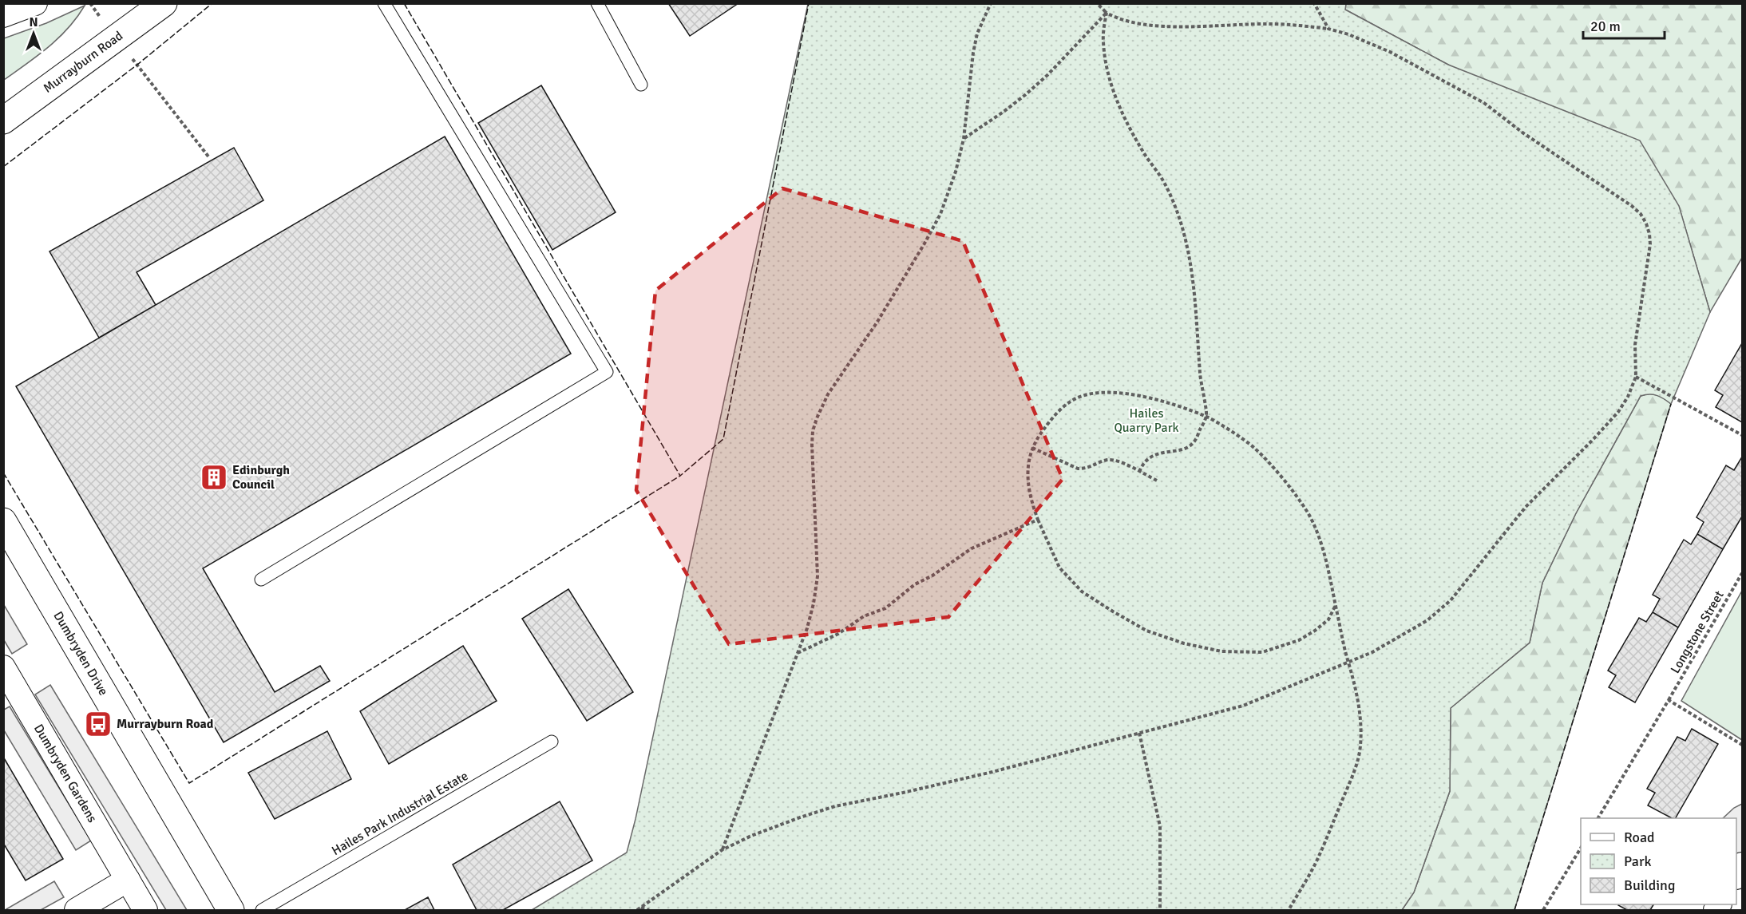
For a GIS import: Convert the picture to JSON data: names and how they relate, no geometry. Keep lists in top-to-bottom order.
{
  "streets": {
    "street": ["Murrayburn Road", "Dumbryden Drive", "Dumbryden Gardens"],
    "lane": ["Hailes Park Industrial Estate"],
    "path": ["Longstone Street"]
  },
  "parks": ["Hailes Quarry Park"],
  "places": {
    "building": ["Edinburgh Council"],
    "bus stop": ["Murrayburn Road"]
  },
  "legend": ["Road", "Park", "Building"],
  "scale_bar": "20 m",
  "north": "top"
}
